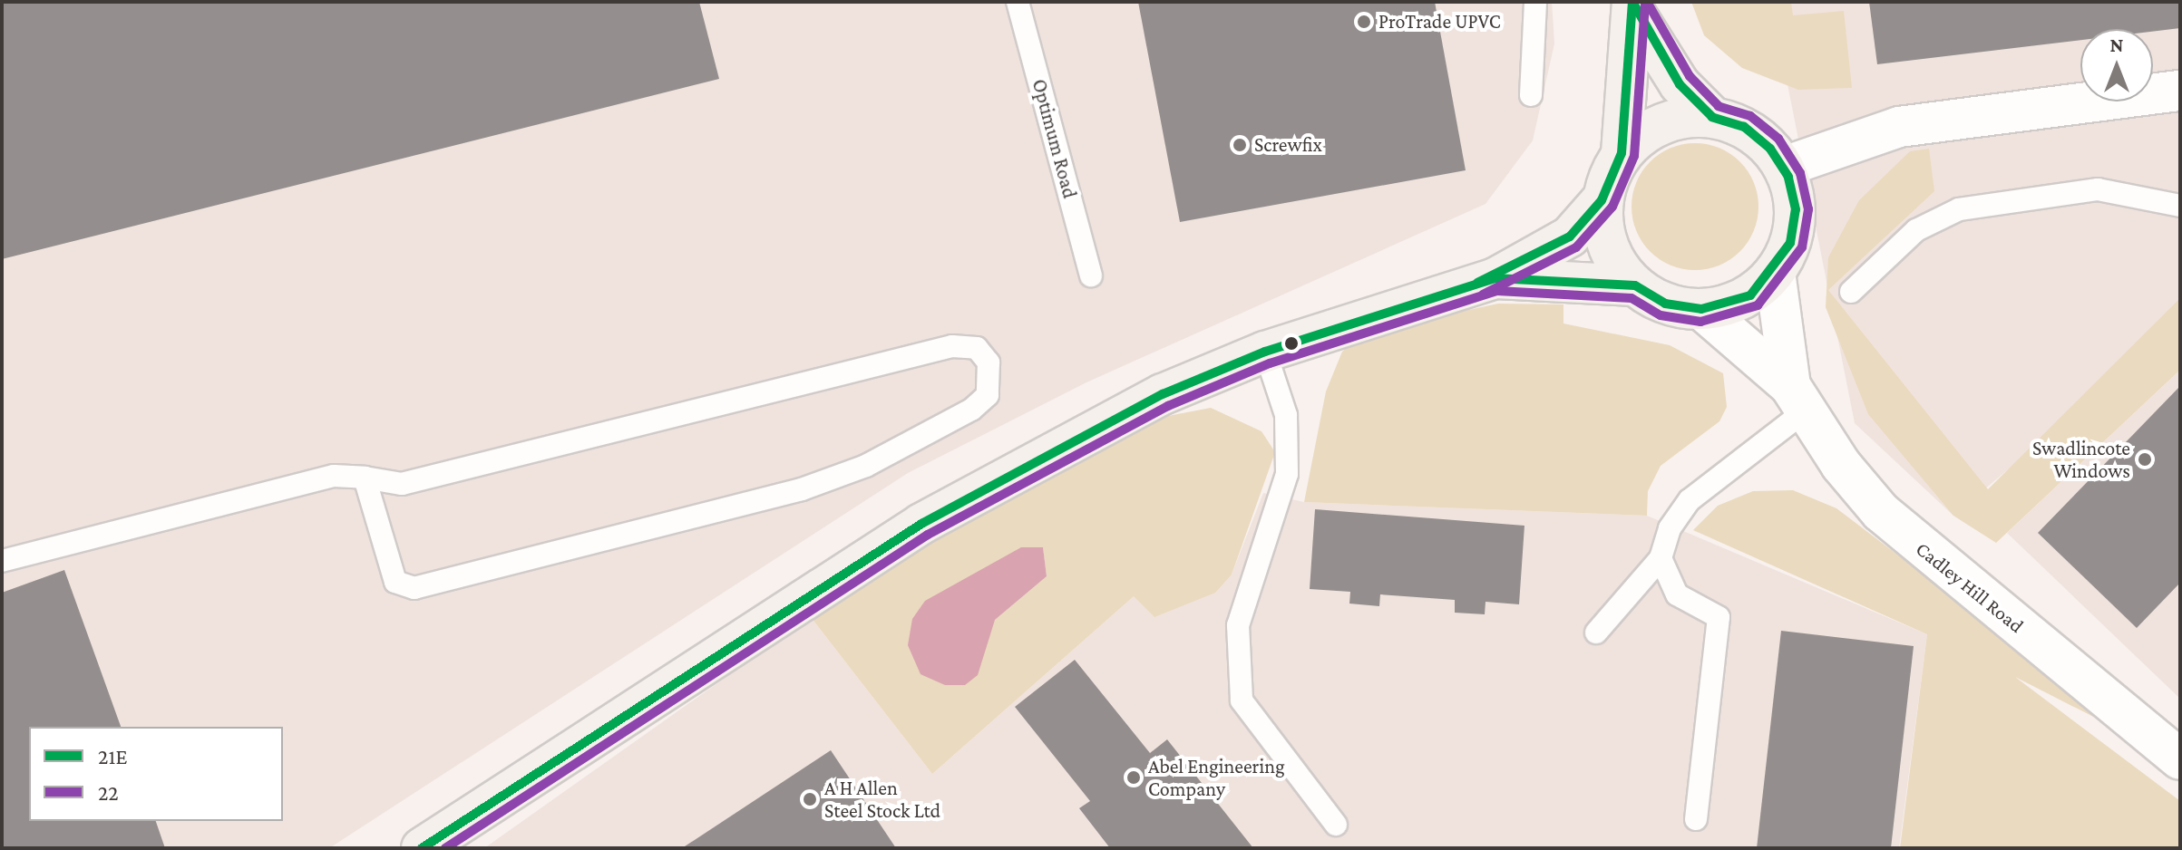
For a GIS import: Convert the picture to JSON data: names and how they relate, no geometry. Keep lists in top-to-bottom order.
{
  "streets": {
    "street": ["Cadley Hill Road"],
    "lane": ["Optimum Road"]
  },
  "places": [
    "ProTrade UPVC",
    "Screwfix",
    "Swadlincote Windows",
    "Abel Engineering Company",
    "A H Allen Steel Stock Ltd"
  ],
  "lines": ["transit line 21E", "transit line 22"],
  "legend": ["21E", "22"],
  "north": "top"
}
